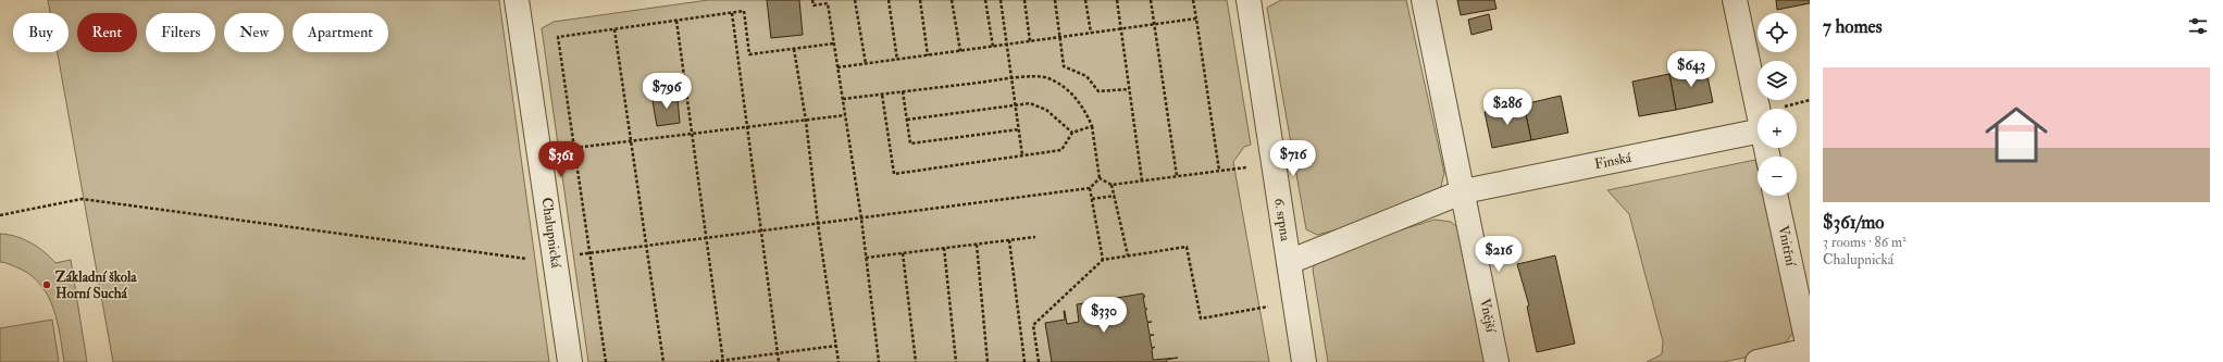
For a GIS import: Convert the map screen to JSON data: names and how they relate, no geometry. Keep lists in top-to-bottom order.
{
  "streets": {
    "street": [
      "Finská",
      "6. srpna",
      "Chalupnická",
      "Vnitřní",
      "Vnější"
    ]
  },
  "crossings": [
    ["Finská", "6. srpna"],
    ["Finská", "Vnější"]
  ],
  "places": ["Základní škola Horní Suchá"],
  "page": {
    "heading": "7 homes",
    "map_buttons": ["+", "−"],
    "chip": [
      "Buy",
      "Rent",
      "Filters",
      "New",
      "Apartment"
    ],
    "price": [
      "$643",
      "$796",
      "$286",
      "$716",
      "$361",
      "$216",
      "$330"
    ],
    "list": [
      {
        "name": "$361/mo",
        "note": "3 rooms · 86 m² · Chalupnická"
      }
    ]
  }
}
